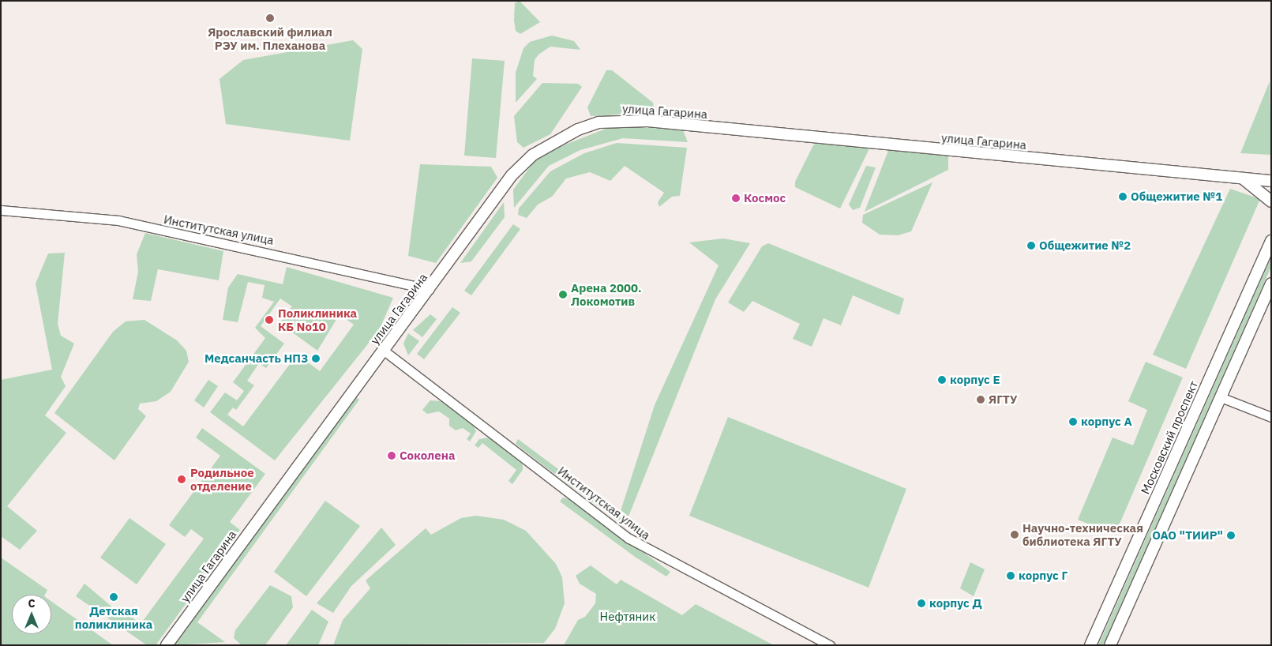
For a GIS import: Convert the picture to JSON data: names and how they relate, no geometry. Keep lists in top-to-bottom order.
{
  "streets": {
    "main road": ["улица Гагарина", "Московский проспект"],
    "street": ["Институтская улица"]
  },
  "crossings": [
    ["улица Гагарина", "Институтская улица"]
  ],
  "parks": ["Нефтяник"],
  "places": [
    "Ярославский филиал РЭУ им. Плеханова",
    "Общежитие №1",
    "Космос",
    "Общежитие №2",
    "Арена 2000. Локомотив",
    "Поликлиника КБ No10",
    "Медсанчасть НПЗ",
    "корпус Е",
    "ЯГТУ",
    "корпус А",
    "Соколена",
    "Родильное отделение",
    "Научно-техническая библиотека ЯГТУ",
    "ОАО \"ТИИР\"",
    "корпус Г",
    "Детская поликлиника",
    "корпус Д"
  ],
  "north": "top"
}
